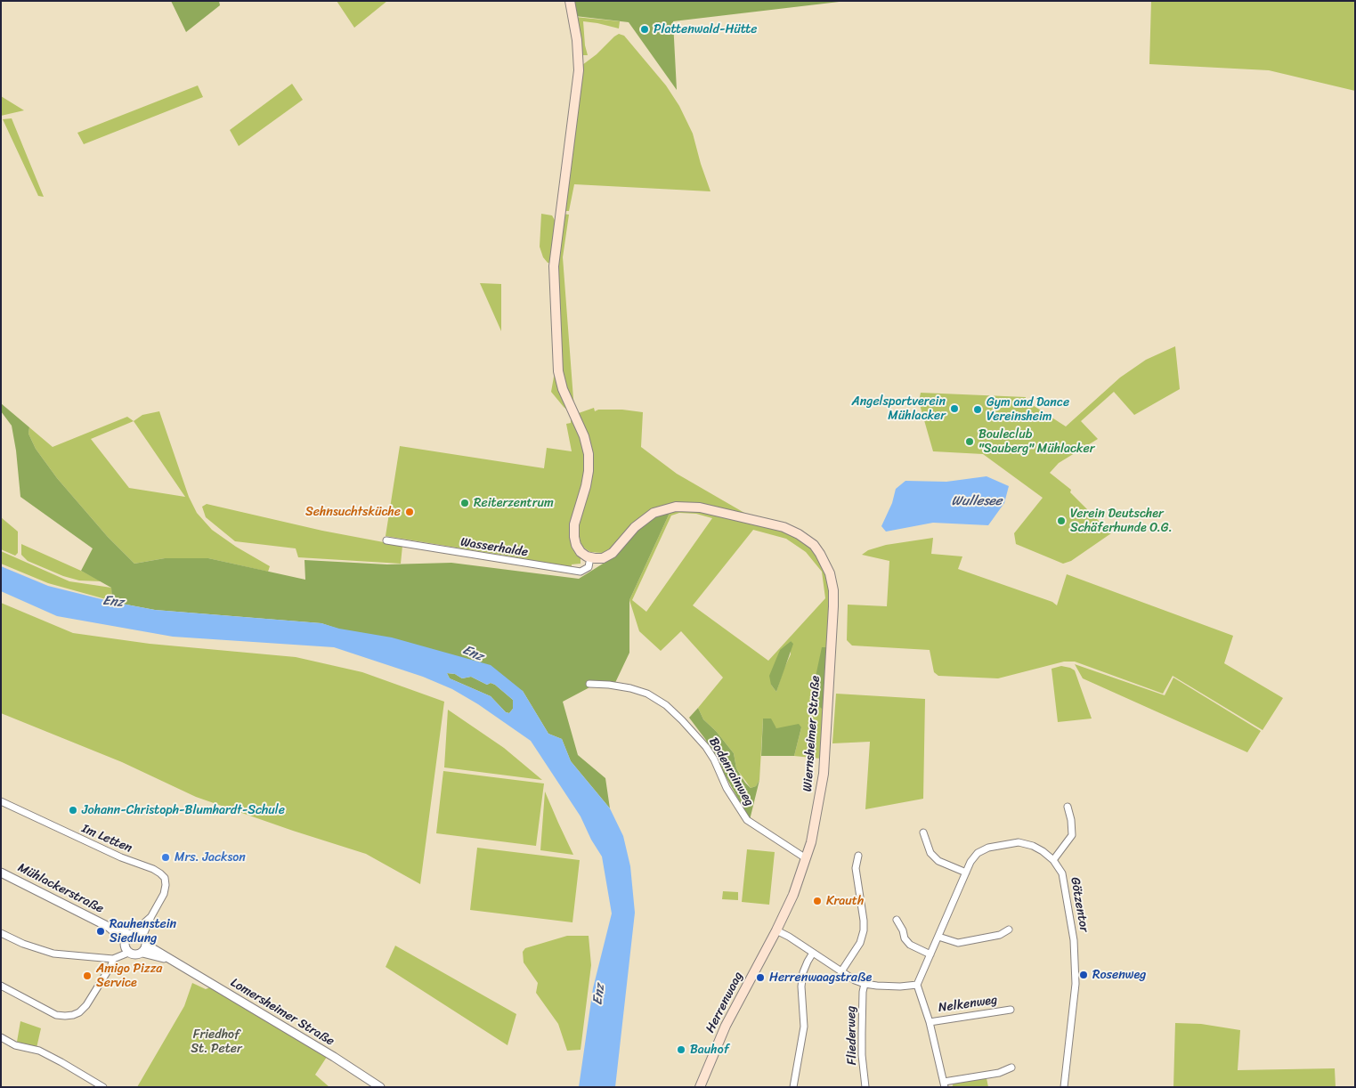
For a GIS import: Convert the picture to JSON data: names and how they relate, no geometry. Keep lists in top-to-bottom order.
{
  "streets": {
    "main road": ["Wiernsheimer Straße", "Herrenwaag"],
    "street": [
      "Wasserhalde",
      "Bodenrainweg",
      "Im Letten",
      "Mühlackerstraße",
      "Götzentor",
      "Nelkenweg",
      "Lomersheimer Straße",
      "Fliederweg"
    ]
  },
  "crossings": [
    ["Wasserhalde", "Wiernsheimer Straße"],
    ["Wiernsheimer Straße", "Bodenrainweg"],
    ["Wiernsheimer Straße", "Herrenwaag"],
    ["Im Letten", "Mühlackerstraße"],
    ["Im Letten", "Lomersheimer Straße"],
    ["Mühlackerstraße", "Lomersheimer Straße"]
  ],
  "water": ["Wullesee", "Enz"],
  "parks": ["Friedhof St. Peter"],
  "places": [
    "Plattenwald-Hütte",
    "Angelsportverein Mühlacker",
    "Gym and Dance Vereinsheim",
    "Bouleclub \"Sauberg\" Mühlacker",
    "Reiterzentrum",
    "Sehnsuchtsküche",
    "Verein Deutscher Schäferhunde O.G.",
    "Johann-Christoph-Blumhardt-Schule",
    "Mrs. Jackson",
    "Krauth",
    "Rauhenstein Siedlung",
    "Rosenweg",
    "Amigo Pizza Service",
    "Herrenwaagstraße",
    "Bauhof"
  ]
}
